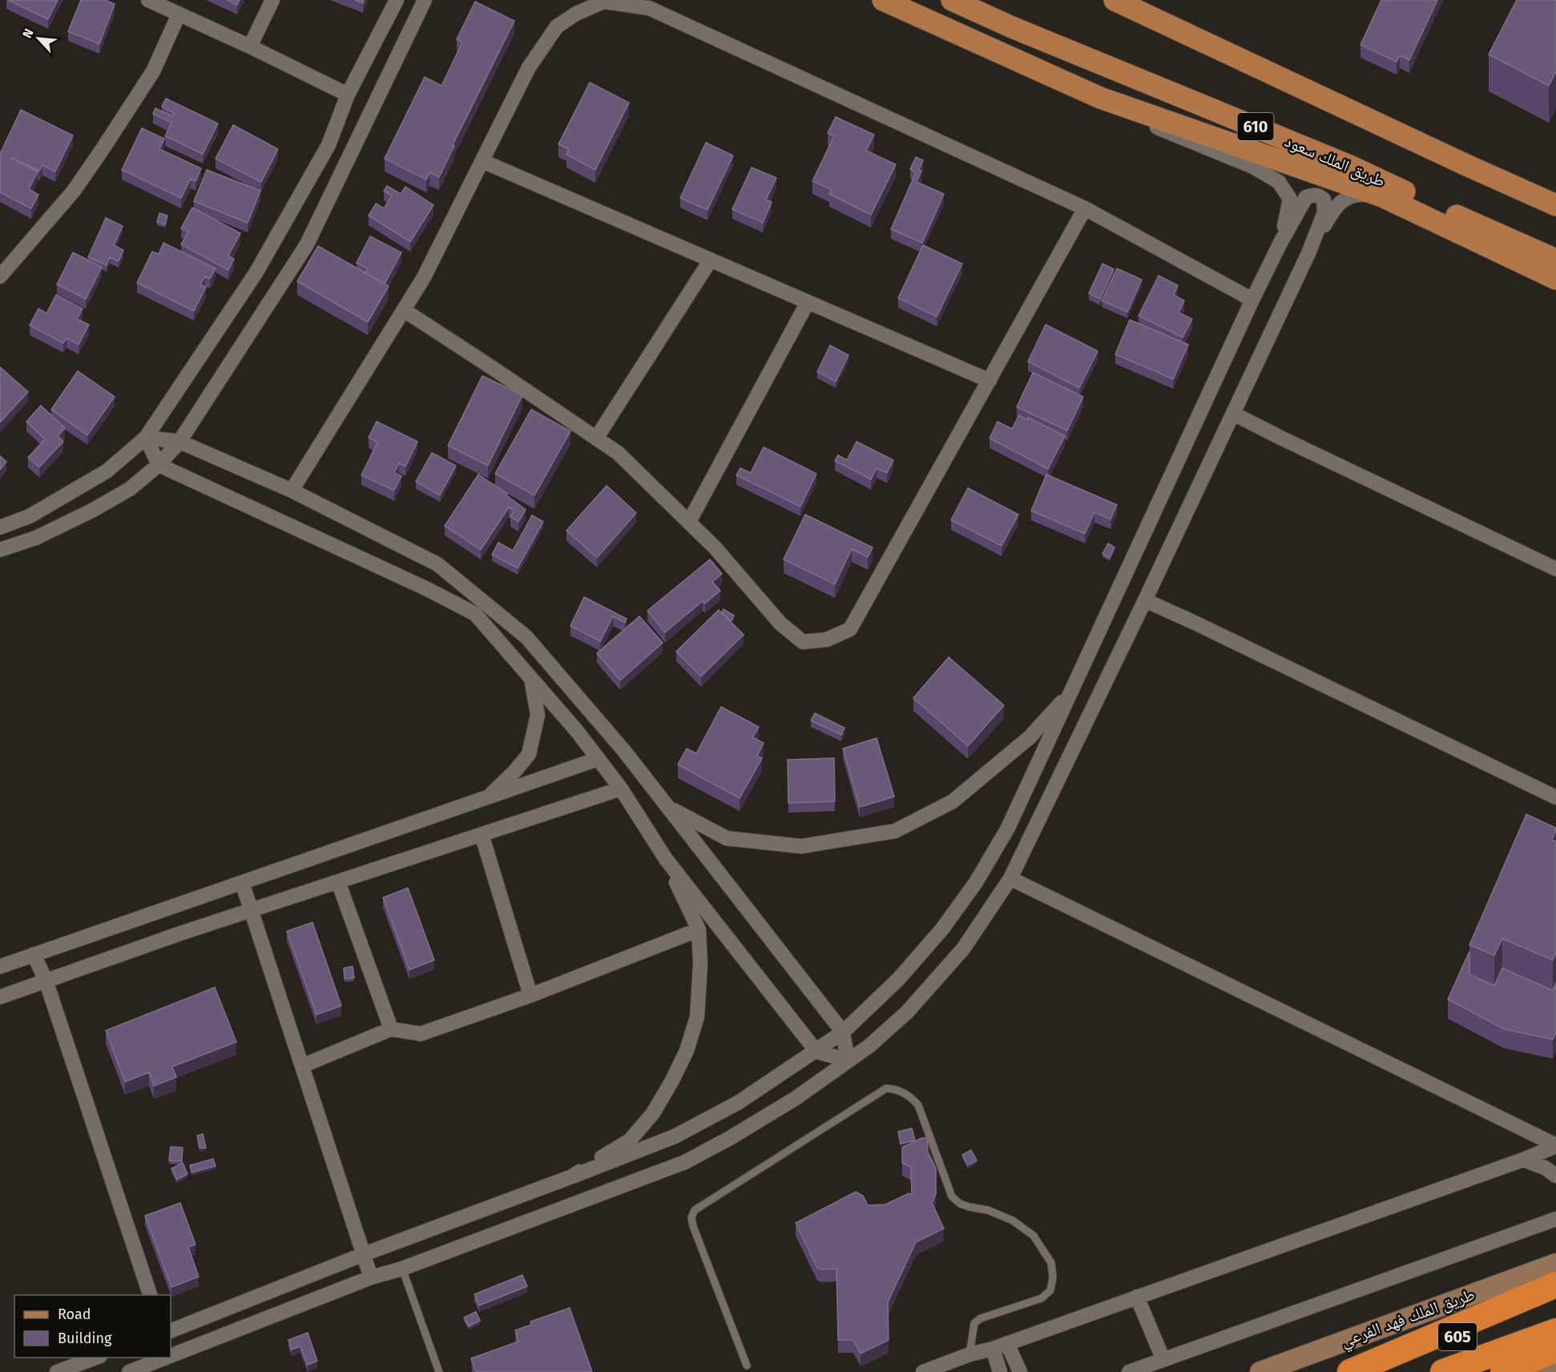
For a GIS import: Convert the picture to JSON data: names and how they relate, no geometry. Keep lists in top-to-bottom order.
{
  "streets": {
    "highway": ["605"],
    "main road": ["610", "طريق الملك سعود", "طريق الملك فهد الفرعي"]
  },
  "legend": ["Road", "Building"],
  "north": "top left"
}
